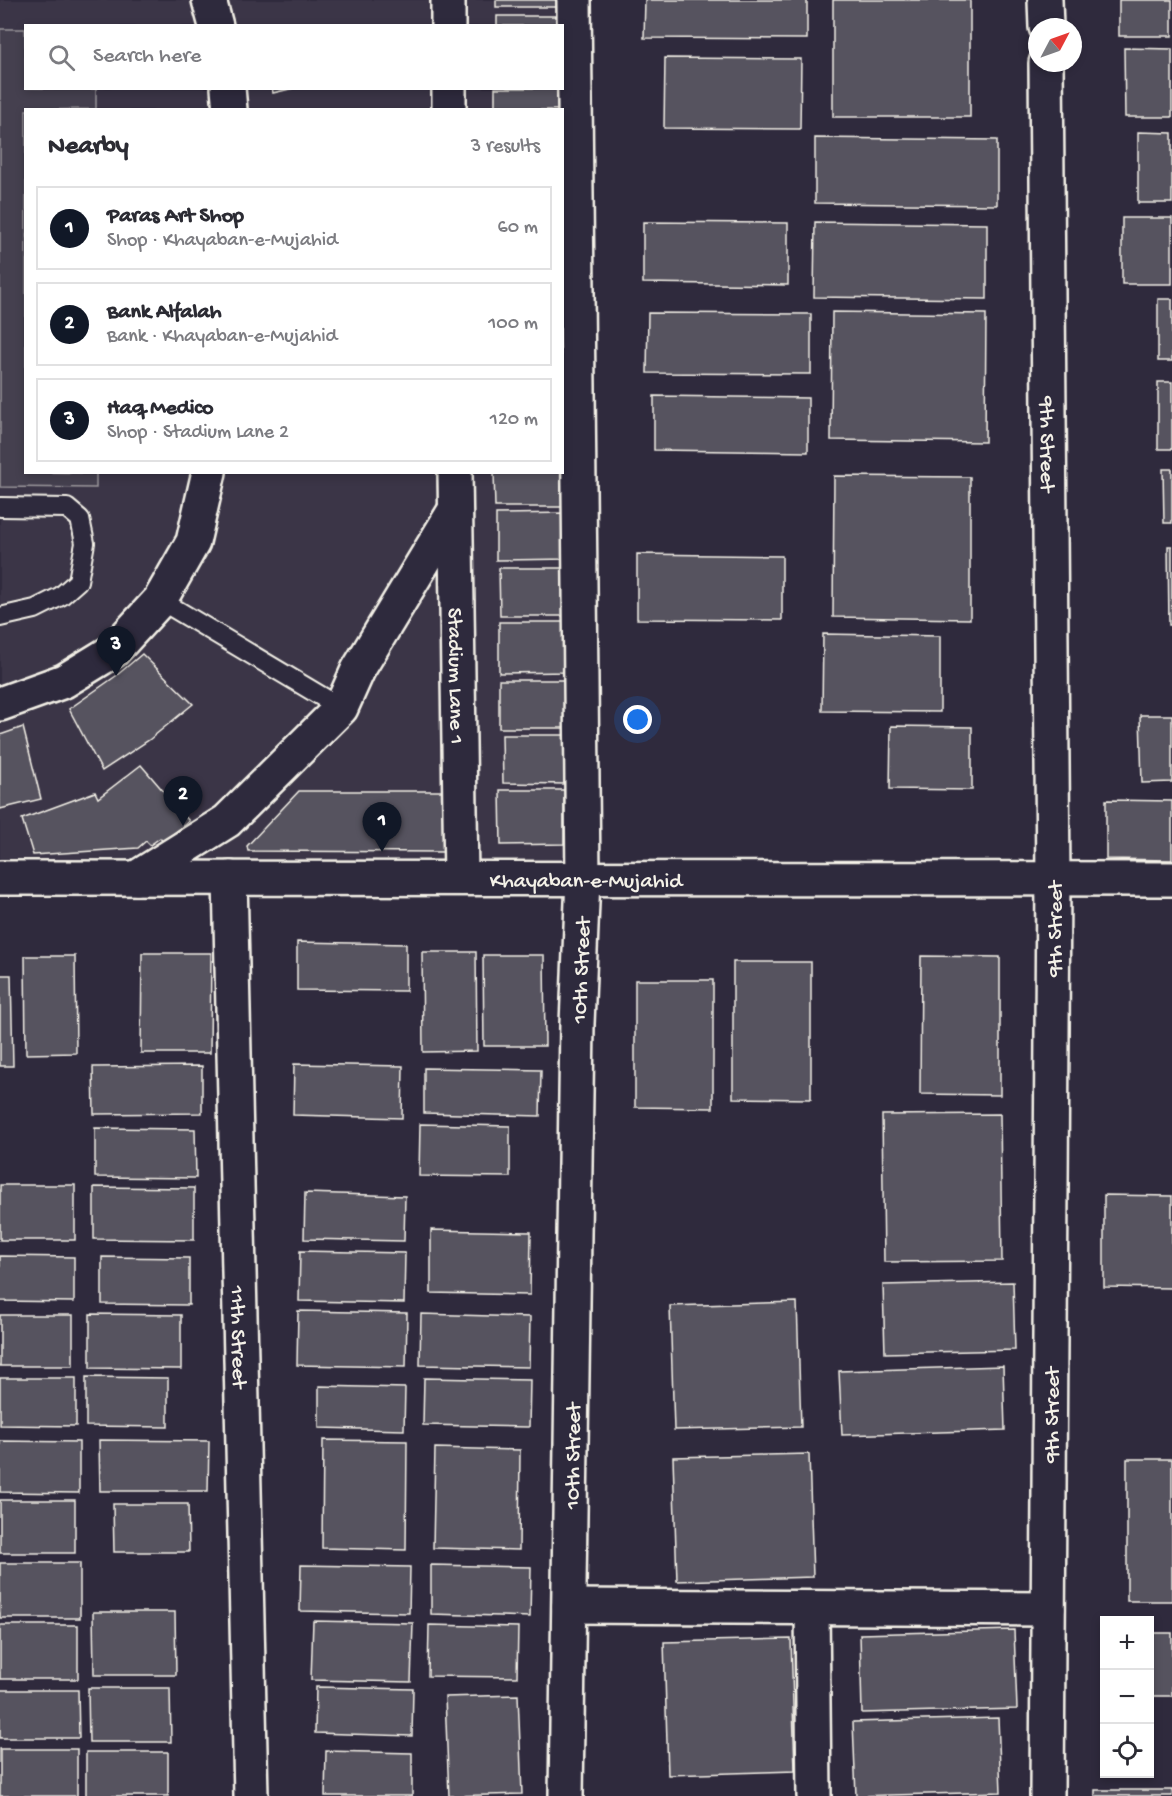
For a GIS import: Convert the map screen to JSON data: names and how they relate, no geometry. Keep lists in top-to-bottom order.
{
  "streets": {
    "street": [
      "9th Street",
      "Stadium Lane 1",
      "Khayaban-e-Mujahid",
      "10th Street",
      "11th Street"
    ]
  },
  "crossings": [
    ["9th Street", "Khayaban-e-Mujahid"],
    ["Stadium Lane 1", "Khayaban-e-Mujahid"],
    ["Khayaban-e-Mujahid", "10th Street"],
    ["Khayaban-e-Mujahid", "11th Street"]
  ],
  "north": "top right",
  "page": {
    "search": "Search here",
    "heading": ["Nearby", "3 results"],
    "list": [
      {
        "mark": "1",
        "name": "Paras Art Shop",
        "note": "Shop · Khayaban-e-Mujahid",
        "value": "60 m"
      },
      {
        "mark": "2",
        "name": "Bank Alfalah",
        "note": "Bank · Khayaban-e-Mujahid",
        "value": "100 m"
      },
      {
        "mark": "3",
        "name": "Haq Medico",
        "note": "Shop · Stadium Lane 2",
        "value": "120 m"
      }
    ],
    "pins": ["3", "2", "1"],
    "map_buttons": ["+", "−"]
  }
}
